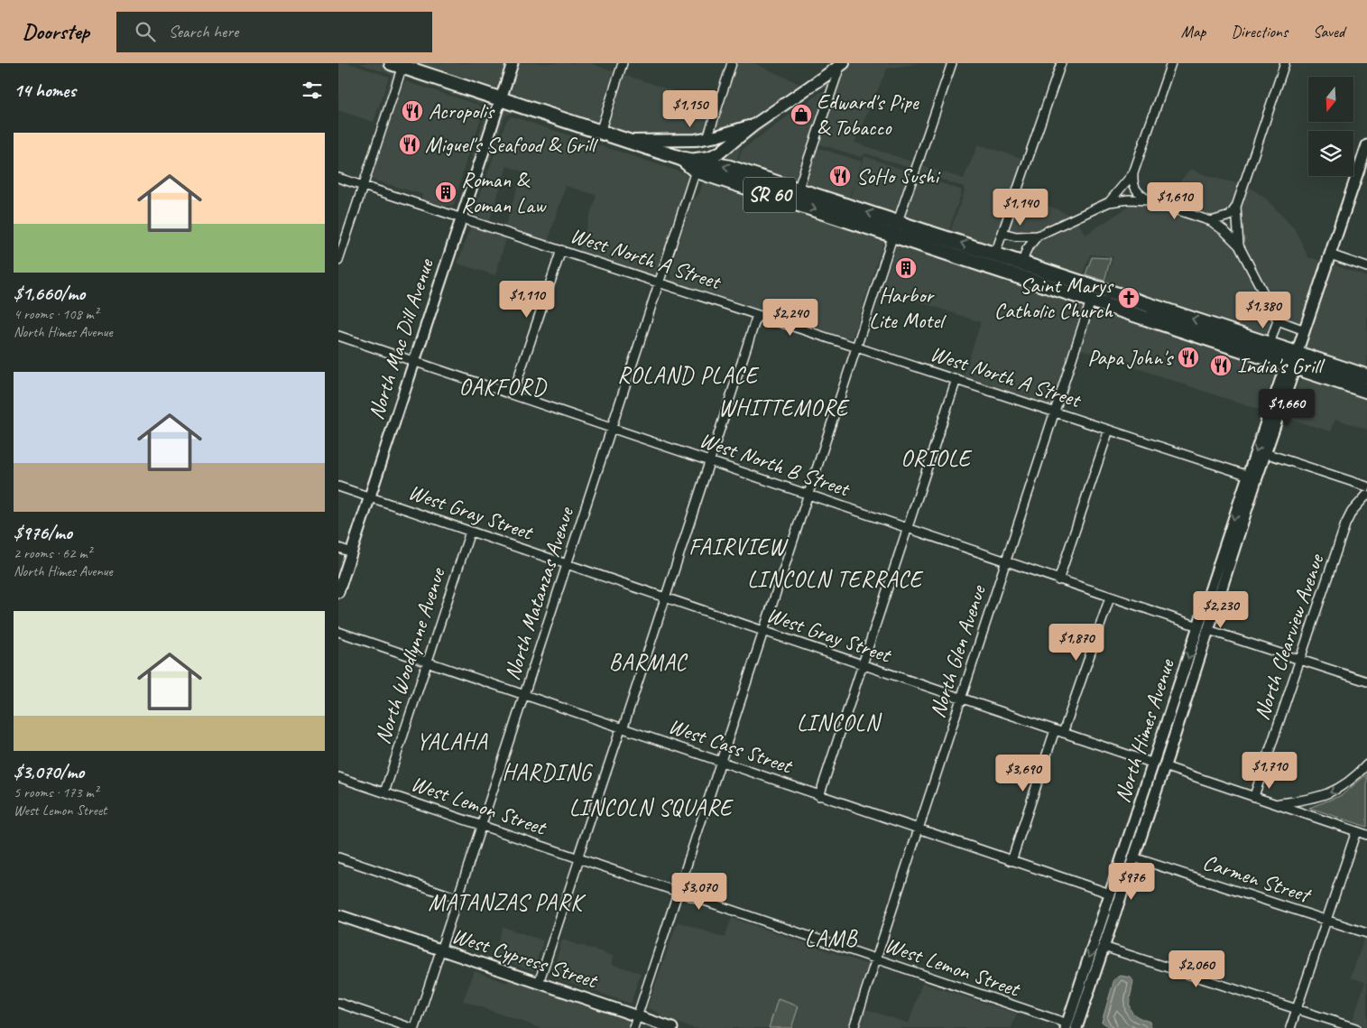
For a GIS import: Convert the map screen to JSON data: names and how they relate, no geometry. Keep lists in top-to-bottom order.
{
  "streets": {
    "main road": ["SR 60"],
    "street": [
      "West North A Street",
      "North Mac Dill Avenue",
      "West North B Street",
      "West Gray Street",
      "North Matanzas Avenue",
      "North Clearview Avenue",
      "North Glen Avenue",
      "North Woodlynne Avenue",
      "North Himes Avenue",
      "West Cass Street",
      "West Lemon Street",
      "Carmen Street",
      "West Cypress Street"
    ]
  },
  "crossings": [
    ["SR 60", "North Mac Dill Avenue"],
    ["SR 60", "North Matanzas Avenue"],
    ["SR 60", "North Glen Avenue"],
    ["SR 60", "North Himes Avenue"],
    ["West North A Street", "North Mac Dill Avenue"],
    ["West North A Street", "North Matanzas Avenue"],
    ["West North A Street", "North Glen Avenue"],
    ["West North A Street", "North Himes Avenue"],
    ["North Mac Dill Avenue", "West North B Street"],
    ["North Mac Dill Avenue", "West Gray Street"],
    ["West North B Street", "North Matanzas Avenue"],
    ["West North B Street", "North Clearview Avenue"],
    ["West North B Street", "North Glen Avenue"],
    ["West North B Street", "North Himes Avenue"],
    ["West Gray Street", "North Matanzas Avenue"],
    ["West Gray Street", "North Clearview Avenue"],
    ["West Gray Street", "North Glen Avenue"],
    ["West Gray Street", "North Woodlynne Avenue"],
    ["West Gray Street", "North Himes Avenue"],
    ["North Matanzas Avenue", "West Cass Street"],
    ["North Matanzas Avenue", "West Lemon Street"],
    ["North Matanzas Avenue", "West Cypress Street"],
    ["North Glen Avenue", "West Cass Street"],
    ["North Glen Avenue", "West Lemon Street"],
    ["North Woodlynne Avenue", "West Cass Street"],
    ["North Woodlynne Avenue", "West Lemon Street"],
    ["North Himes Avenue", "West Cass Street"],
    ["North Himes Avenue", "West Lemon Street"],
    ["North Himes Avenue", "Carmen Street"]
  ],
  "districts": [
    "ROLAND PLACE",
    "OAKFORD",
    "WHITTEMORE",
    "ORIOLE",
    "FAIRVIEW",
    "LINCOLN TERRACE",
    "BARMAC",
    "LINCOLN",
    "YALAHA",
    "HARDING",
    "LINCOLN SQUARE",
    "MATANZAS PARK",
    "LAMB"
  ],
  "places": {
    "restaurant": [
      "Acropolis",
      "Miguel's Seafood & Grill",
      "SoHo Sushi",
      "Papa John's",
      "India's Grill"
    ],
    "shop": ["Edward's Pipe & Tobacco"],
    "building": ["Roman & Roman Law", "Harbor Lite Motel"],
    "church": ["Saint Marys Catholic Church"]
  },
  "north": "bottom",
  "page": {
    "header": "Doorstep",
    "search": "Search here",
    "nav": ["Map", "Directions", "Saved"],
    "heading": "14 homes",
    "price": [
      "$1,150",
      "$1,610",
      "$1,140",
      "$1,110",
      "$1,380",
      "$2,240",
      "$1,660",
      "$2,230",
      "$1,870",
      "$1,710",
      "$3,690",
      "$976",
      "$3,070",
      "$2,060"
    ],
    "list": [
      {
        "name": "$1,660/mo",
        "note": "4 rooms · 108 m² · North Himes Avenue"
      },
      {
        "name": "$976/mo",
        "note": "2 rooms · 62 m² · North Himes Avenue"
      },
      {
        "name": "$3,070/mo",
        "note": "5 rooms · 173 m² · West Lemon Street"
      }
    ]
  }
}
